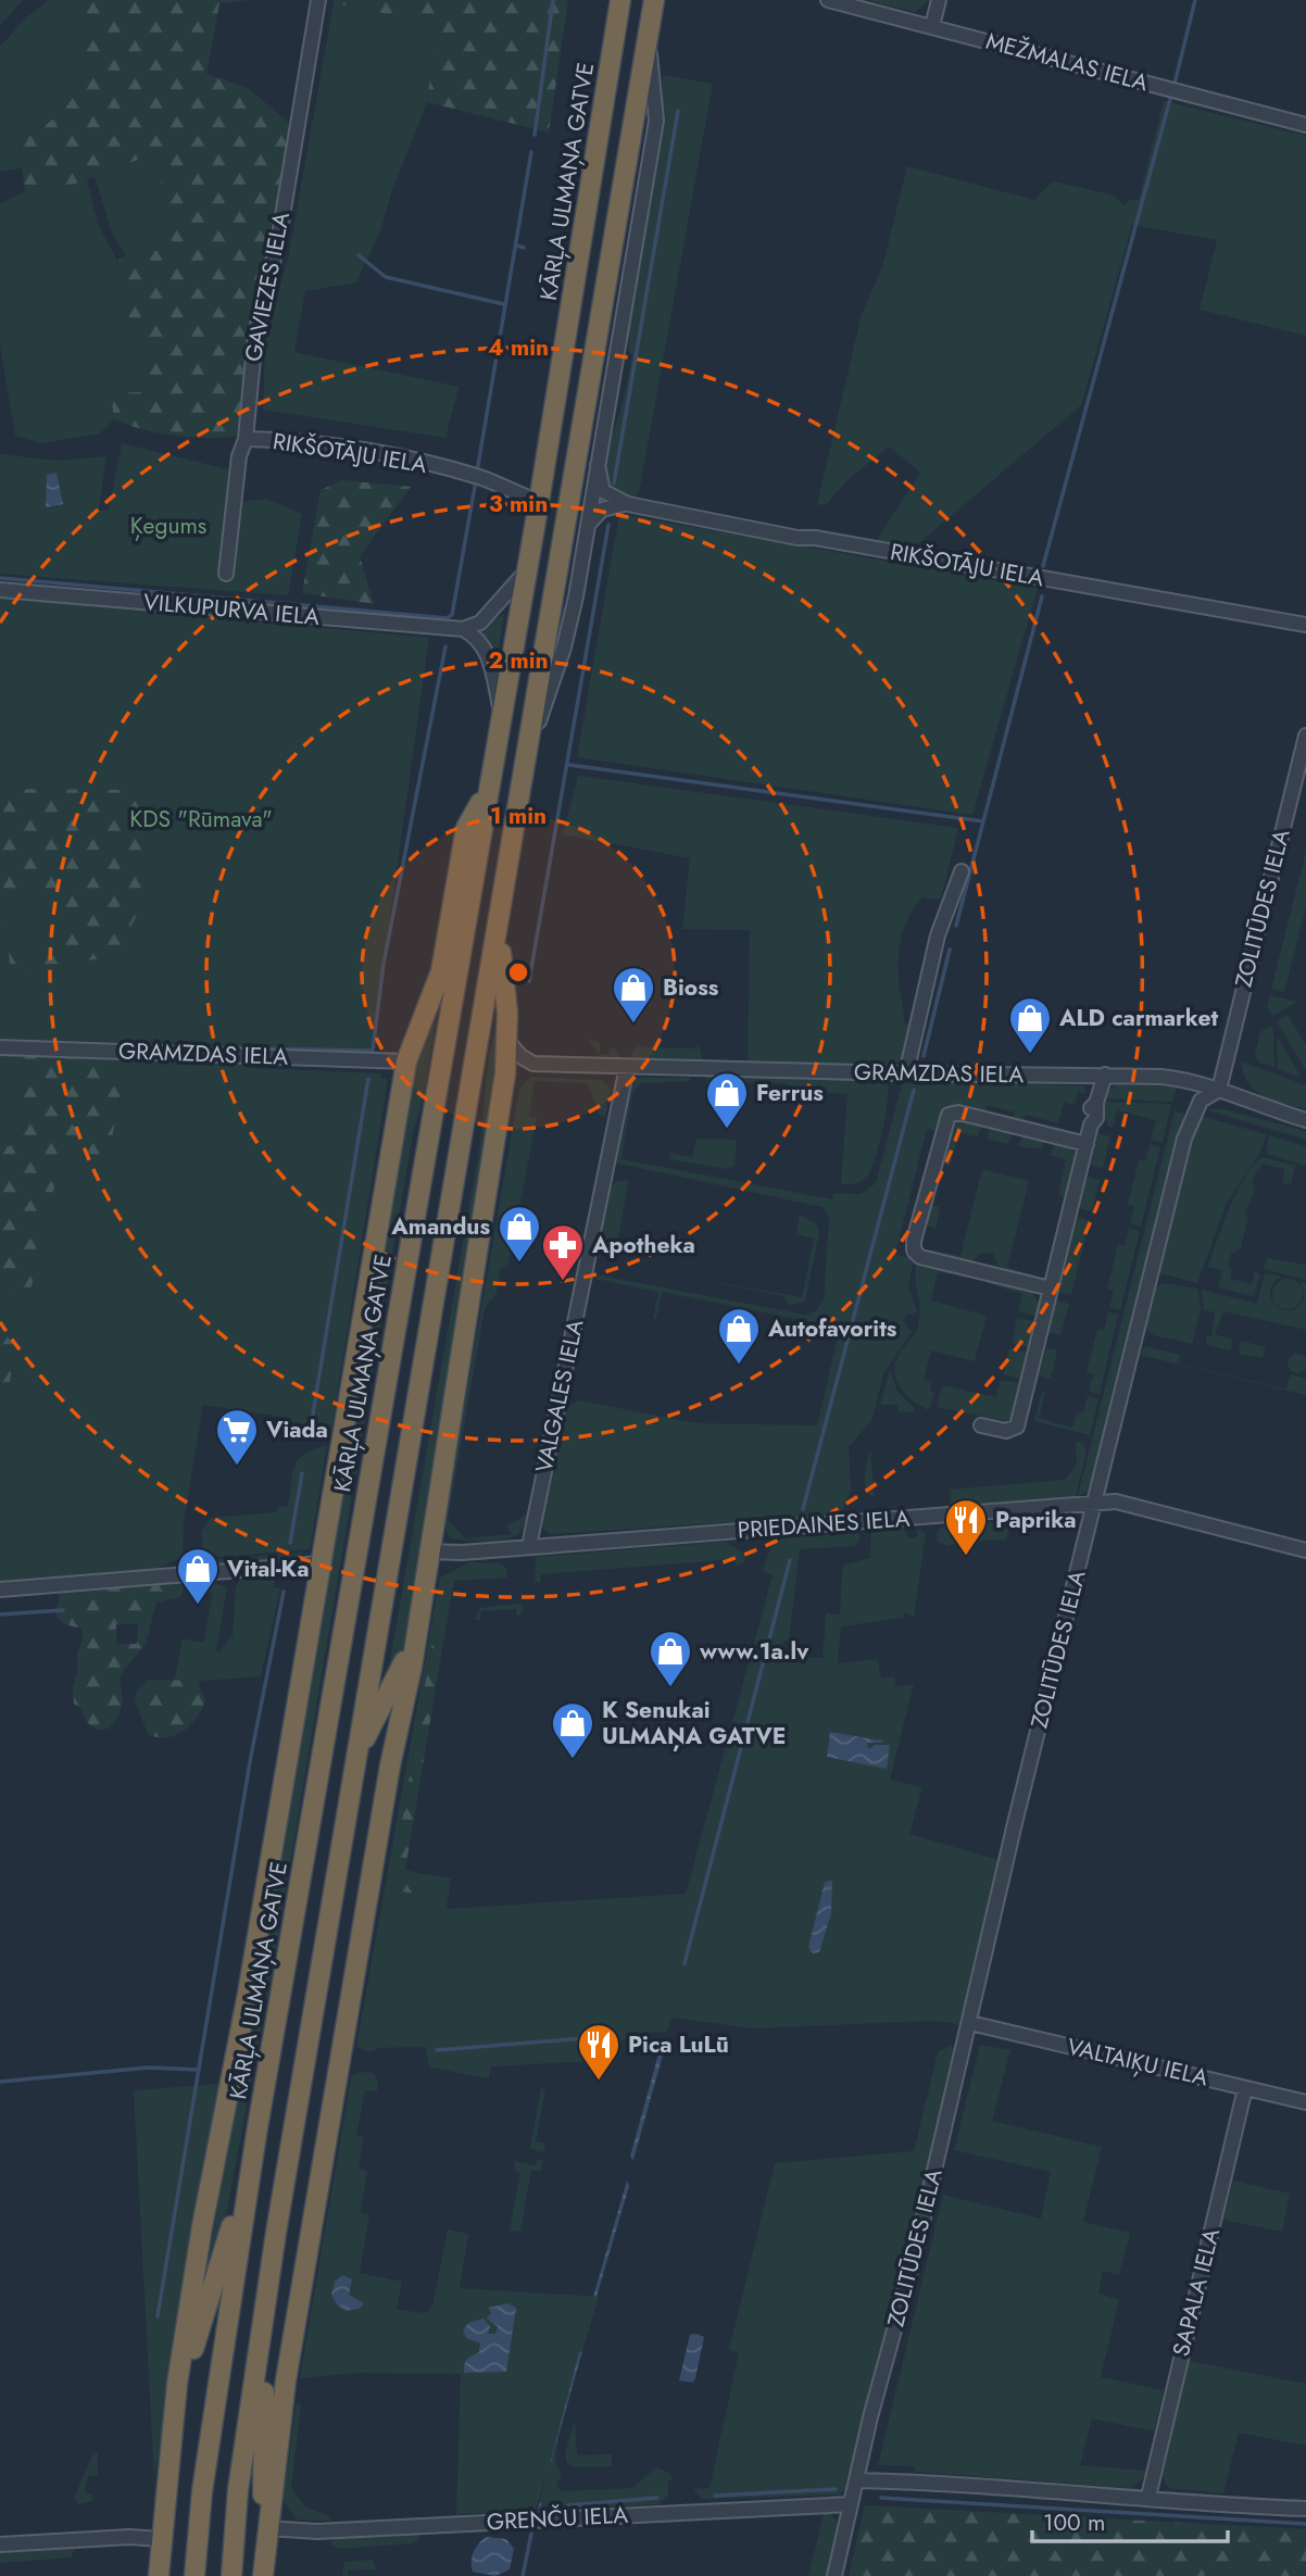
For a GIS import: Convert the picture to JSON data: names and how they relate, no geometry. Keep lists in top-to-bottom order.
{
  "streets": {
    "highway": ["KĀRĻA ULMAŅA GATVE"],
    "street": [
      "MEŽMALAS IELA",
      "GAVIEZES IELA",
      "RIKŠOTĀJU IELA",
      "VILKUPURVA IELA",
      "ZOLITŪDES IELA",
      "GRAMZDAS IELA",
      "VALGALES IELA",
      "PRIEDAINES IELA",
      "VALTAIĶU IELA",
      "SAPALA IELA",
      "GRENČU IELA"
    ]
  },
  "crossings": [
    ["KĀRĻA ULMAŅA GATVE", "RIKŠOTĀJU IELA"],
    ["GAVIEZES IELA", "RIKŠOTĀJU IELA"],
    ["ZOLITŪDES IELA", "GRAMZDAS IELA"],
    ["ZOLITŪDES IELA", "PRIEDAINES IELA"],
    ["ZOLITŪDES IELA", "VALTAIĶU IELA"],
    ["ZOLITŪDES IELA", "GRENČU IELA"],
    ["GRAMZDAS IELA", "VALGALES IELA"],
    ["VALGALES IELA", "PRIEDAINES IELA"],
    ["VALTAIĶU IELA", "SAPALA IELA"]
  ],
  "parks": ["Ķegums", "KDS \"Rūmava\""],
  "places": {
    "shop": [
      "Bioss",
      "ALD carmarket",
      "Ferrus",
      "Amandus",
      "Autofavorits",
      "Vital-Ka",
      "www.1a.lv",
      "K Senukai ULMAŅA GATVE"
    ],
    "pharmacy": ["Apotheka"],
    "supermarket": ["Viada"],
    "restaurant": ["Paprika", "Pica LuLū"]
  },
  "scale_bar": "100 m",
  "rings": [
    "4 min",
    "3 min",
    "2 min",
    "1 min"
  ]
}
